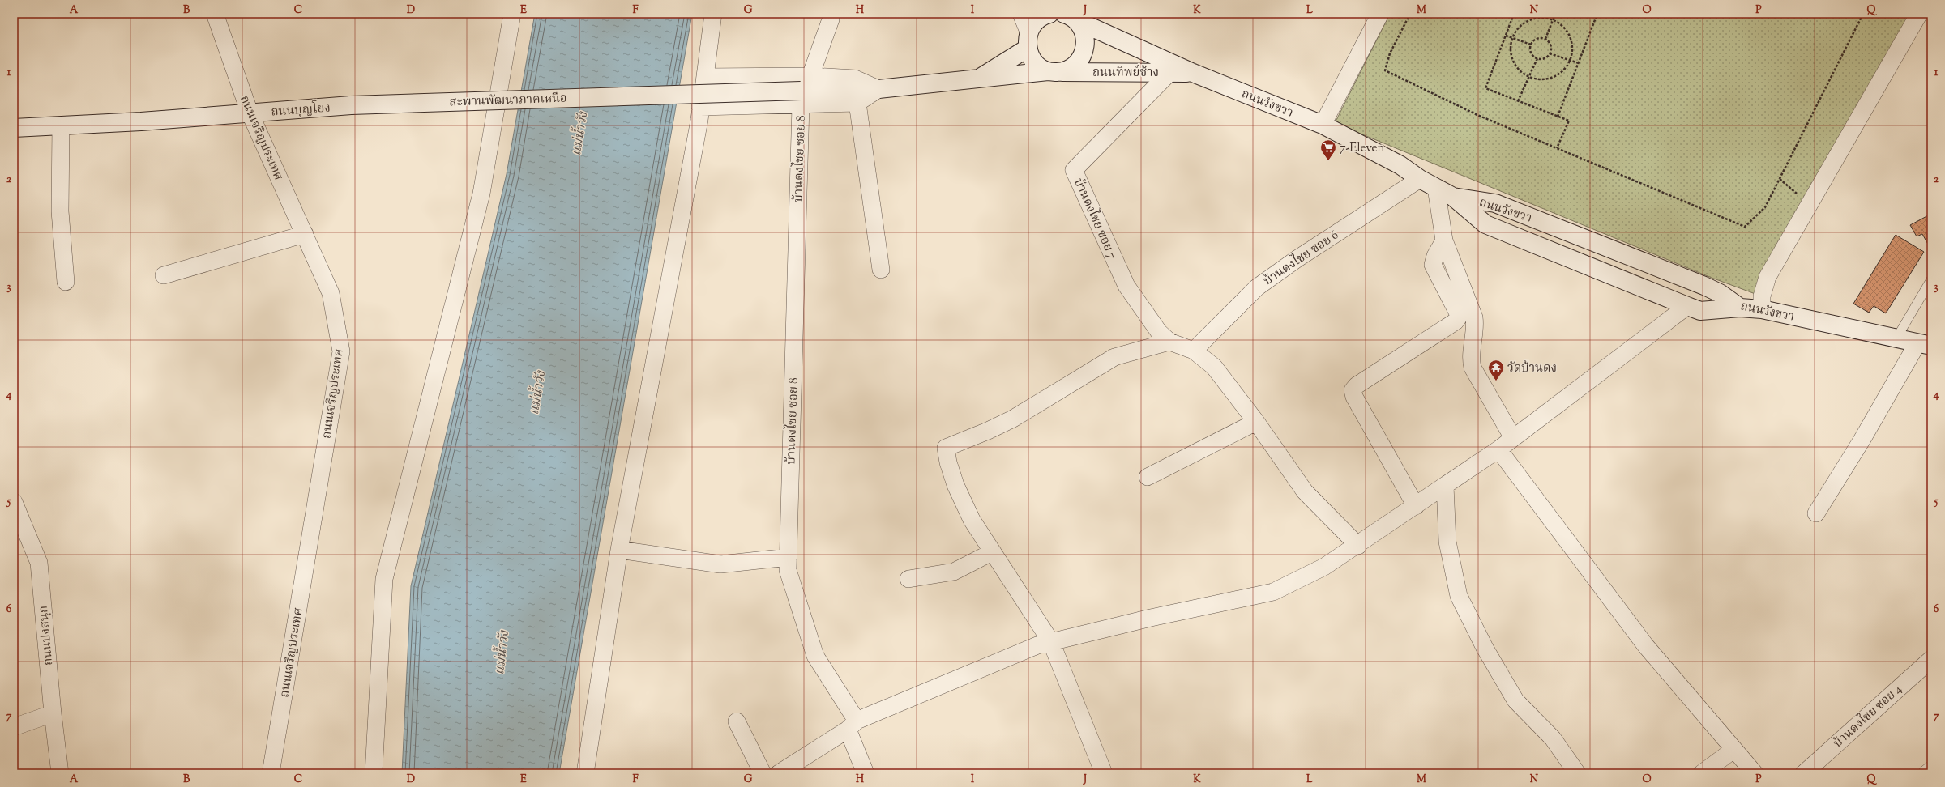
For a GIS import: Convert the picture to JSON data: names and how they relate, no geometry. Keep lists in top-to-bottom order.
{
  "streets": {
    "street": [
      "ถนนทิพย์ช้าง",
      "สะพานพัฒนาภาคเหนือ",
      "ถนนวังขวา",
      "ถนนบุญโยง",
      "ถนนเจริญประเทศ",
      "บ้านดงไชย ซอย 8",
      "บ้านดงไชย ซอย 7",
      "บ้านดงไชย ซอย 6",
      "ถนนปงสนุก",
      "บ้านดงไชย ซอย 4"
    ]
  },
  "crossings": [
    ["ถนนทิพย์ช้าง", "สะพานพัฒนาภาคเหนือ"],
    ["ถนนทิพย์ช้าง", "ถนนวังขวา"],
    ["ถนนทิพย์ช้าง", "บ้านดงไชย ซอย 7"],
    ["สะพานพัฒนาภาคเหนือ", "ถนนบุญโยง"],
    ["สะพานพัฒนาภาคเหนือ", "บ้านดงไชย ซอย 8"],
    ["ถนนวังขวา", "บ้านดงไชย ซอย 6"],
    ["ถนนบุญโยง", "ถนนเจริญประเทศ"],
    ["บ้านดงไชย ซอย 7", "บ้านดงไชย ซอย 6"]
  ],
  "water": ["แม่น้ำวัง"],
  "places": {
    "supermarket": ["7-Eleven"],
    "temple": ["วัดบ้านดง"]
  },
  "grid": {
    "columns": [
      "A",
      "B",
      "C",
      "D",
      "E",
      "F",
      "G",
      "H",
      "I",
      "J",
      "K",
      "L",
      "M",
      "N",
      "O",
      "P",
      "Q"
    ],
    "rows": [
      "1",
      "2",
      "3",
      "4",
      "5",
      "6",
      "7"
    ]
  }
}
